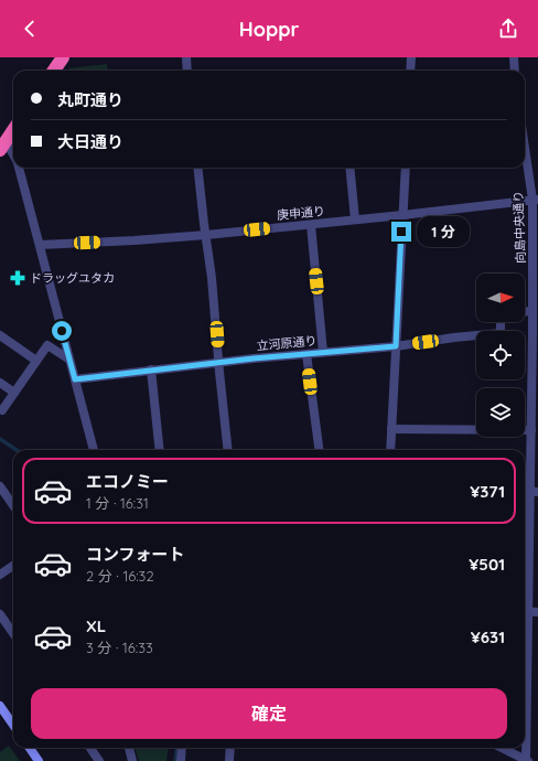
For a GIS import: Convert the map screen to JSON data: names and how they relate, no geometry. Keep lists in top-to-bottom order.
{
  "streets": {
    "street": ["庚申通り", "向島中央通り", "立河原通り"]
  },
  "crossings": [
    ["庚申通り", "向島中央通り"]
  ],
  "places": {
    "pharmacy": ["ドラッグユタカ"]
  },
  "north": "right",
  "page": {
    "header": "Hoppr",
    "banner": ["丸町通り", "大日通り"],
    "bubble": "1 分",
    "list": [
      {
        "name": "エコノミー",
        "note": "1 分 · 16:31",
        "value": "¥371"
      },
      {
        "name": "コンフォート",
        "note": "2 分 · 16:32",
        "value": "¥501"
      },
      {
        "name": "XL",
        "note": "3 分 · 16:33",
        "value": "¥631"
      }
    ],
    "buttons": "確定"
  }
}
